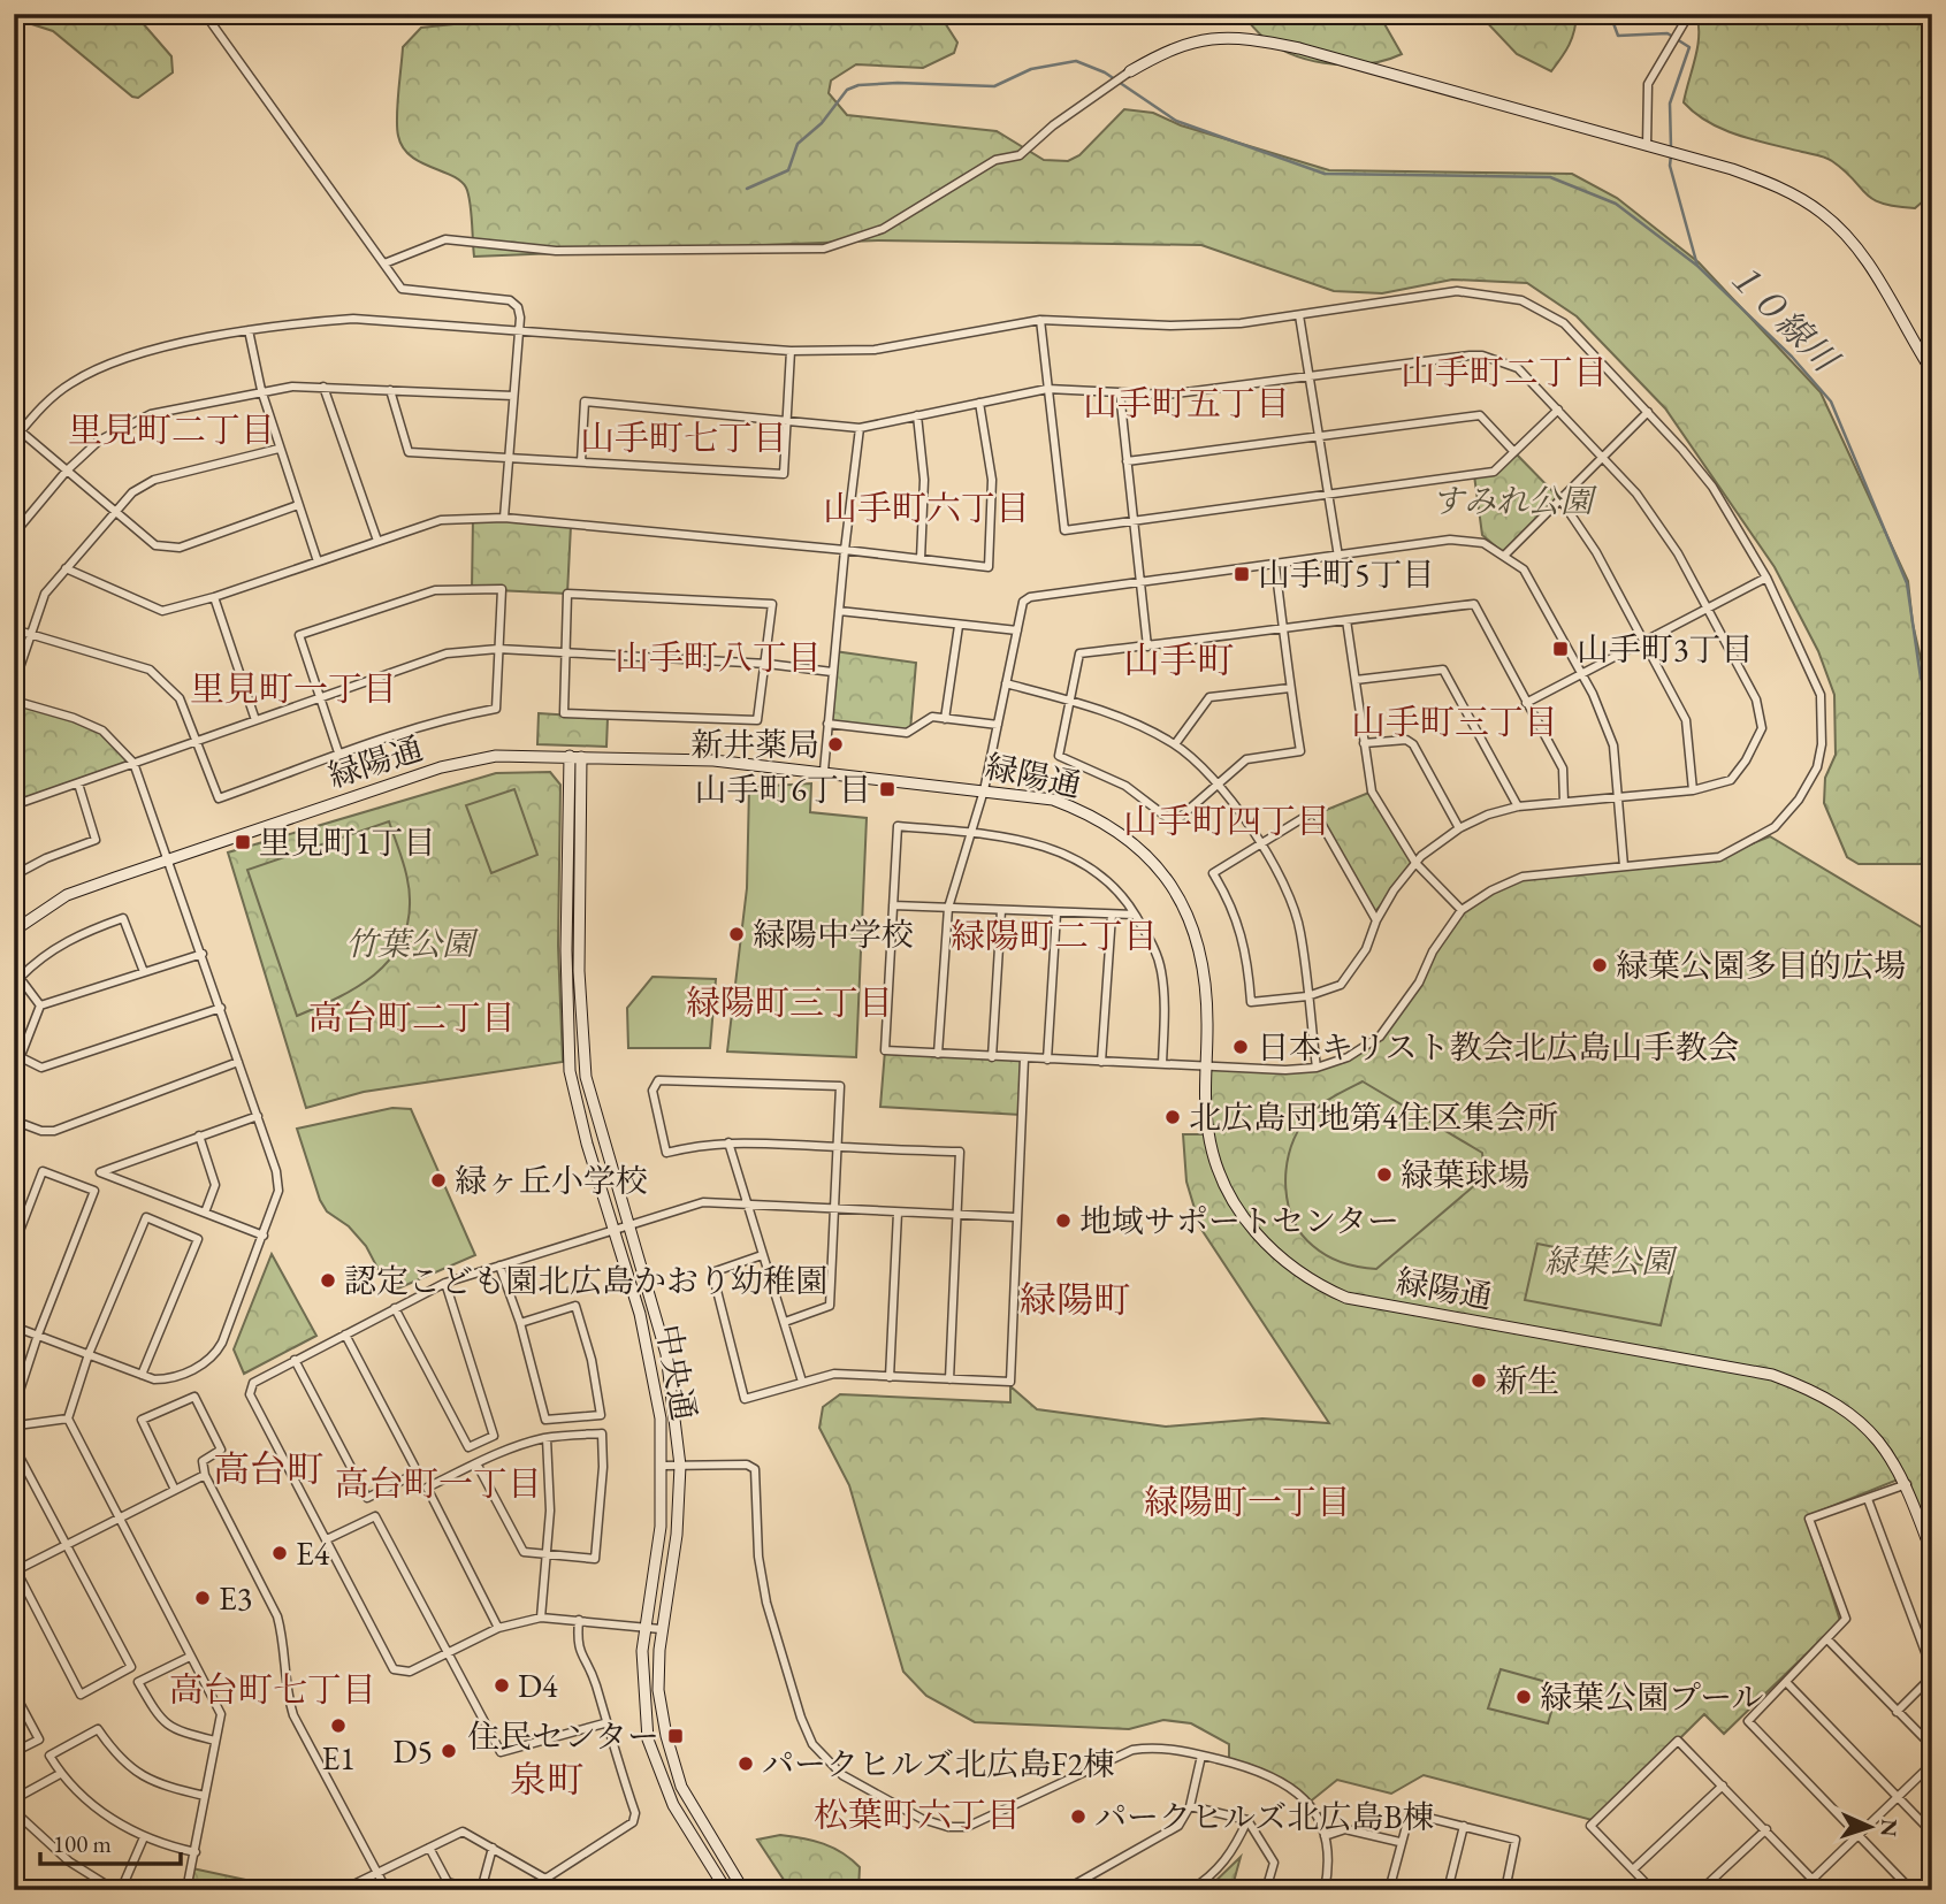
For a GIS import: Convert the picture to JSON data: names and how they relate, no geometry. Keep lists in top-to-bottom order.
{
  "streets": {
    "street": ["緑陽通", "中央通"]
  },
  "crossings": [
    ["緑陽通", "中央通"]
  ],
  "districts": [
    "山手町二丁目",
    "山手町五丁目",
    "里見町二丁目",
    "山手町七丁目",
    "山手町六丁目",
    "山手町八丁目",
    "山手町",
    "里見町一丁目",
    "山手町三丁目",
    "山手町四丁目",
    "緑陽町二丁目",
    "緑陽町三丁目",
    "高台町二丁目",
    "緑陽町",
    "高台町",
    "高台町一丁目",
    "緑陽町一丁目",
    "高台町七丁目",
    "泉町",
    "松葉町六丁目"
  ],
  "water": ["１０線川"],
  "parks": ["すみれ公園", "竹葉公園", "緑葉公園"],
  "places": {
    "transit": [
      "山手町5丁目",
      "山手町3丁目",
      "山手町6丁目",
      "里見町1丁目",
      "住民センター"
    ],
    "other": [
      "新井薬局",
      "緑陽中学校",
      "緑葉公園多目的広場",
      "日本キリスト教会北広島山手教会",
      "北広島団地第4住区集会所",
      "緑葉球場",
      "緑ヶ丘小学校",
      "地域サポートセンター",
      "認定こども園北広島かおり幼稚園",
      "新生",
      "E4",
      "E3",
      "D4",
      "緑葉公園プール",
      "E1",
      "D5",
      "パークヒルズ北広島F2棟",
      "パークヒルズ北広島B棟"
    ]
  },
  "scale_bar": "100 m",
  "north": "right"
}
